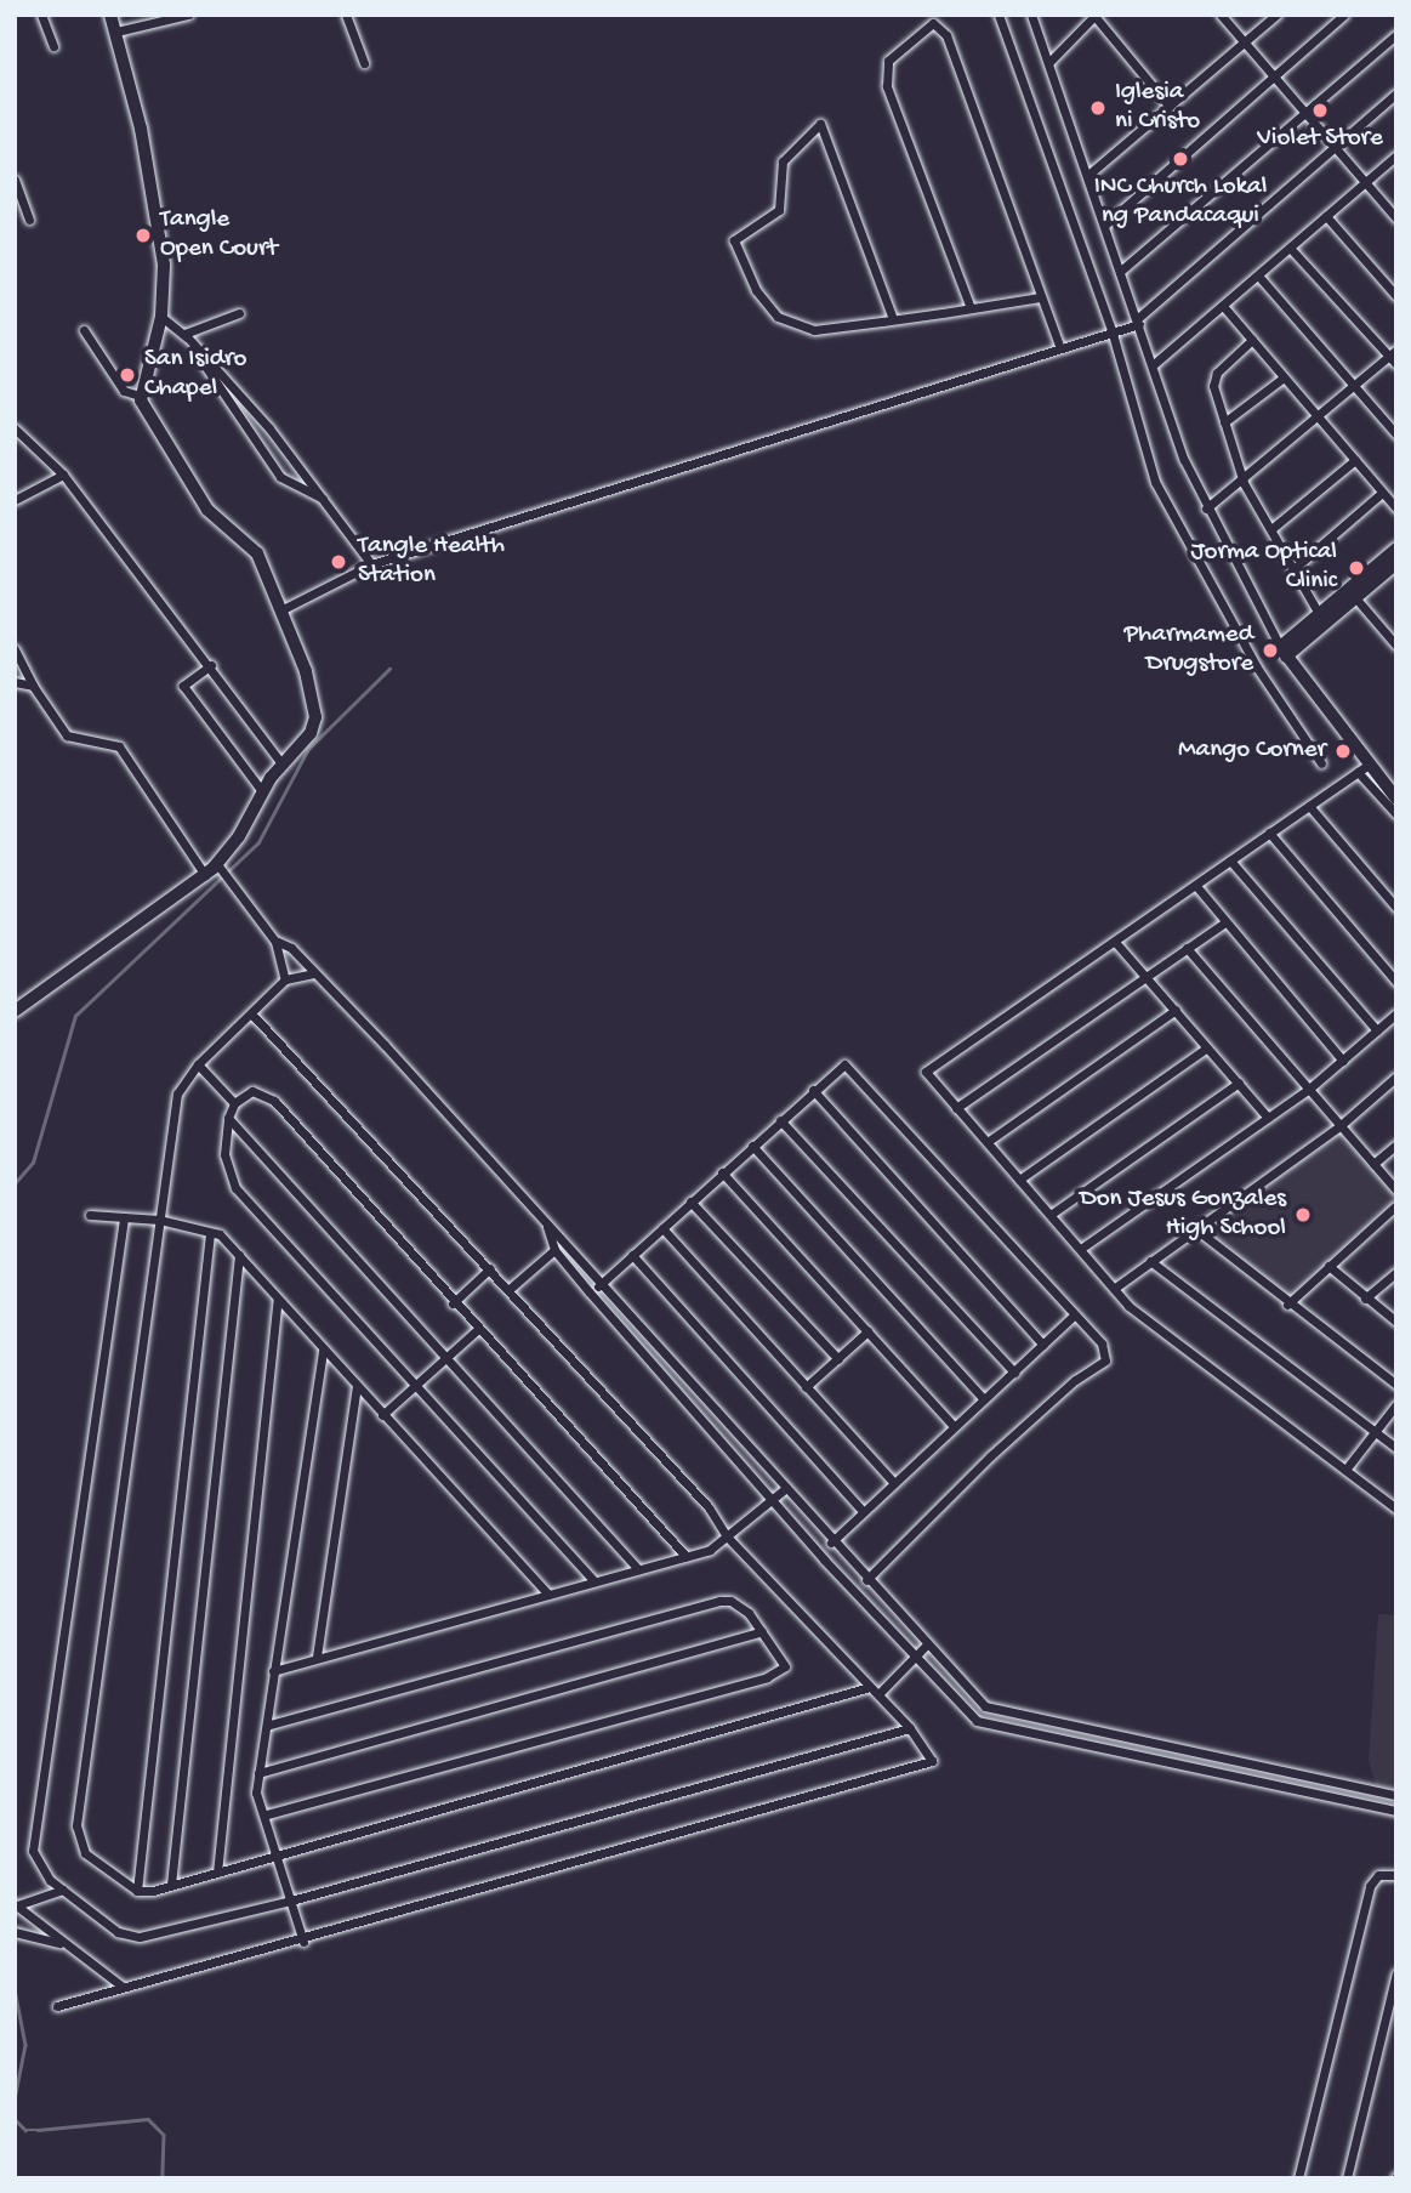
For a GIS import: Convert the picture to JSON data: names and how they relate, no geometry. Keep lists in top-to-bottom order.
{
  "places": [
    "Iglesia ni Cristo",
    "Violet Store",
    "INC Church Lokal ng Pandacaqui",
    "Tangle Open Court",
    "San Isidro Chapel",
    "Tangle Health Station",
    "Jorma Optical Clinic",
    "Pharmamed Drugstore",
    "Mango Corner",
    "Don Jesus Gonzales High School"
  ]
}
